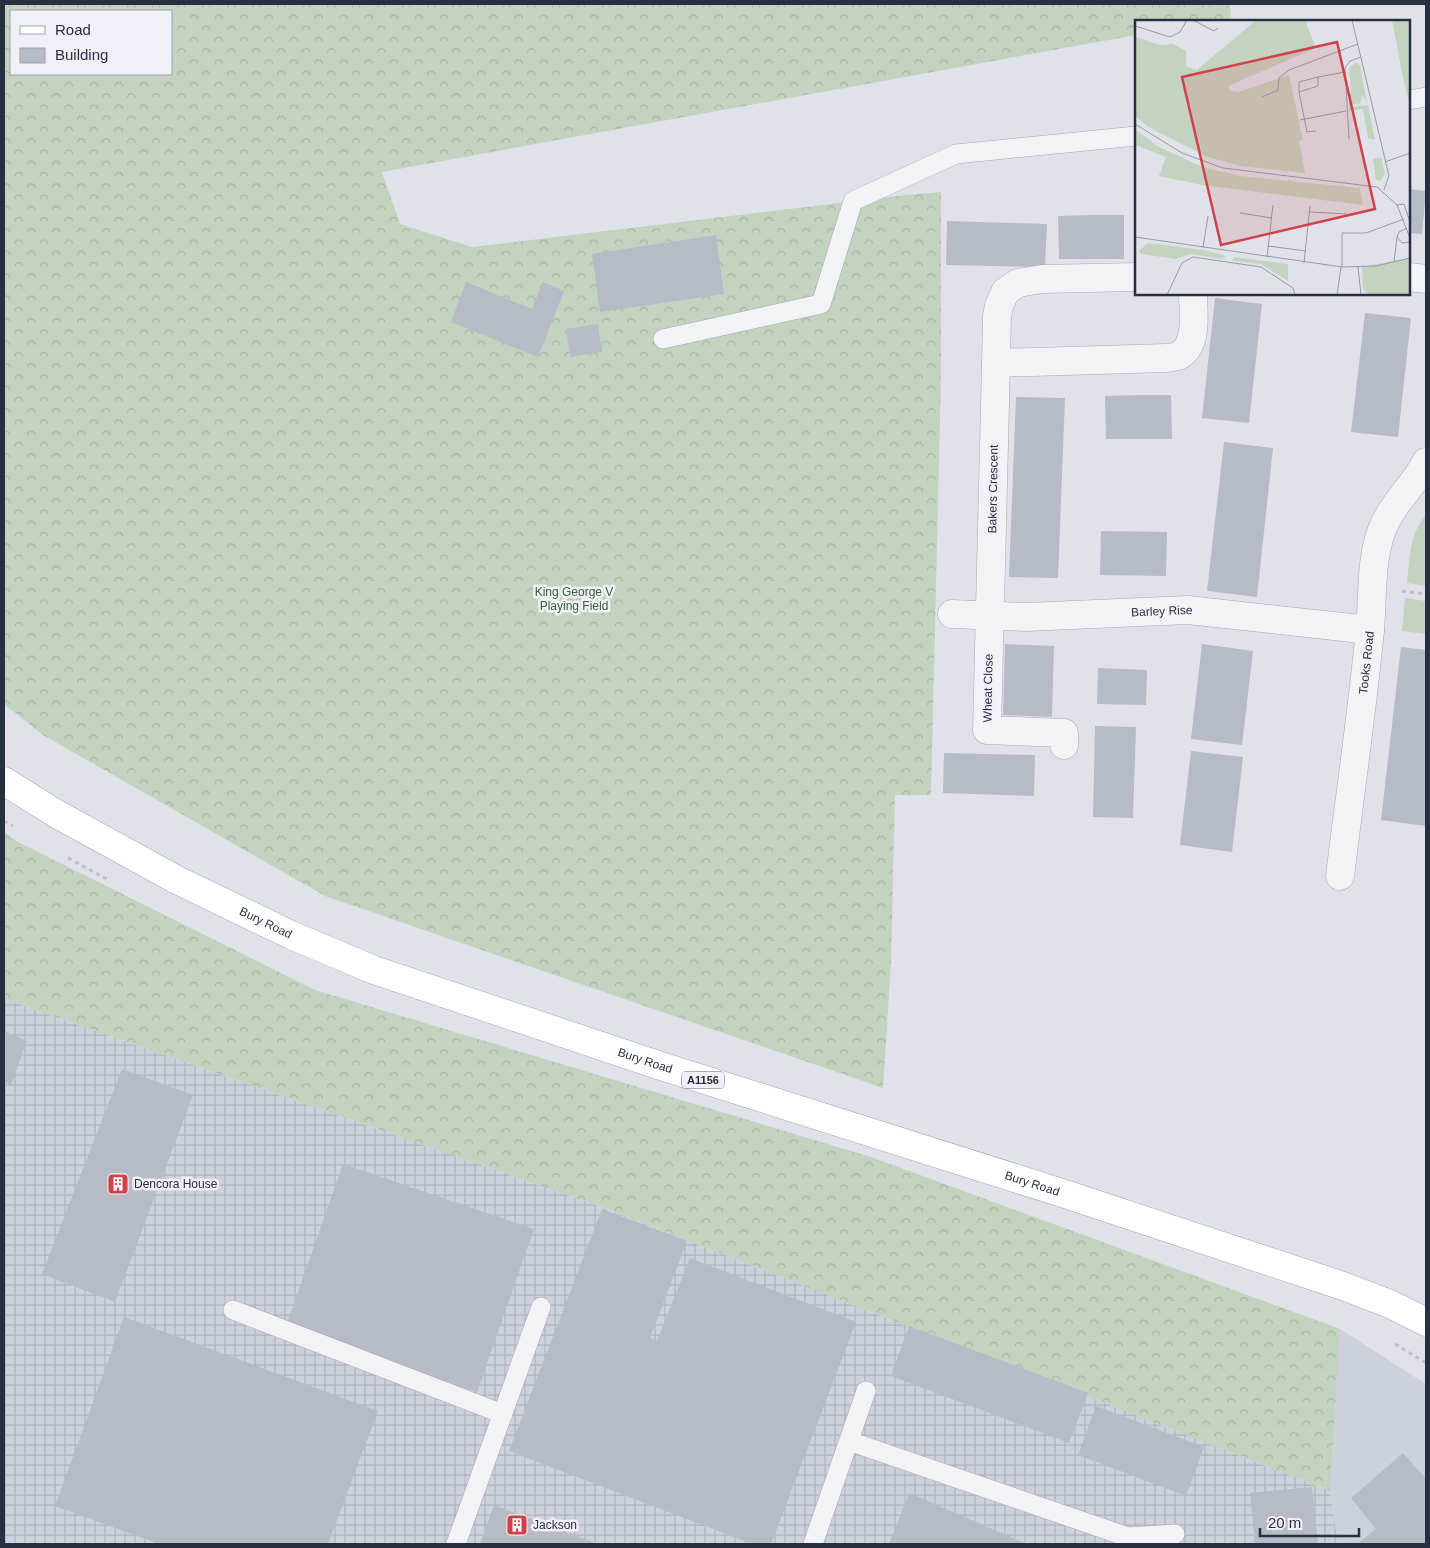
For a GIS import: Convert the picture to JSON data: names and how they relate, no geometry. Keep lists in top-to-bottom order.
{
  "streets": {
    "main road": ["Bury Road", "A1156"],
    "street": [
      "Bakers Crescent",
      "Barley Rise",
      "Tooks Road",
      "Wheat Close"
    ]
  },
  "crossings": [
    ["Bakers Crescent", "Barley Rise"],
    ["Bakers Crescent", "Wheat Close"],
    ["Barley Rise", "Tooks Road"],
    ["Barley Rise", "Wheat Close"]
  ],
  "parks": ["King George V Playing Field"],
  "places": {
    "building": ["Dencora House", "Jackson"]
  },
  "legend": ["Road", "Building"],
  "scale_bar": "20 m"
}
